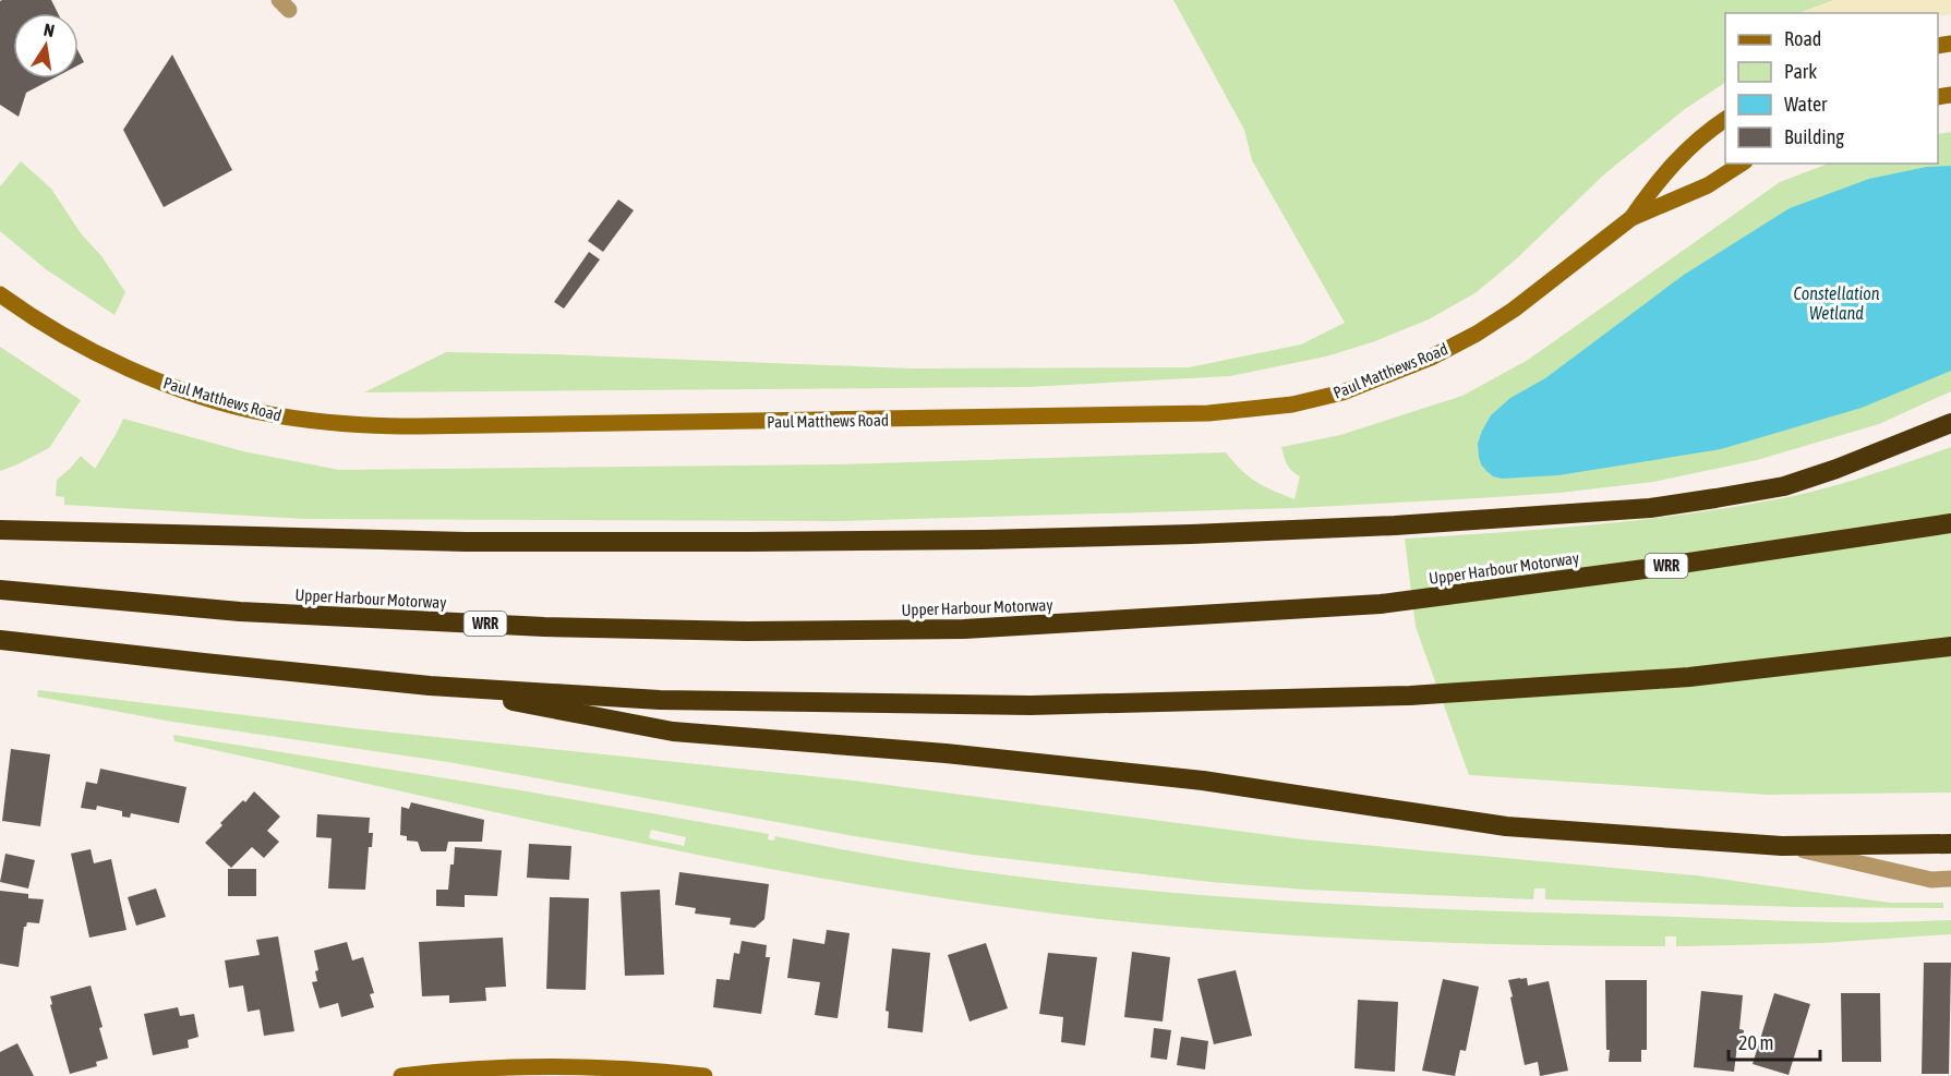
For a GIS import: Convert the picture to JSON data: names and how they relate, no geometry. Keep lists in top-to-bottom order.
{
  "streets": {
    "highway": ["WRR", "Upper Harbour Motorway"],
    "main road": ["Paul Matthews Road"]
  },
  "water": ["Constellation Wetland"],
  "legend": [
    "Road",
    "Park",
    "Water",
    "Building"
  ],
  "scale_bar": "20 m",
  "north": "top"
}
